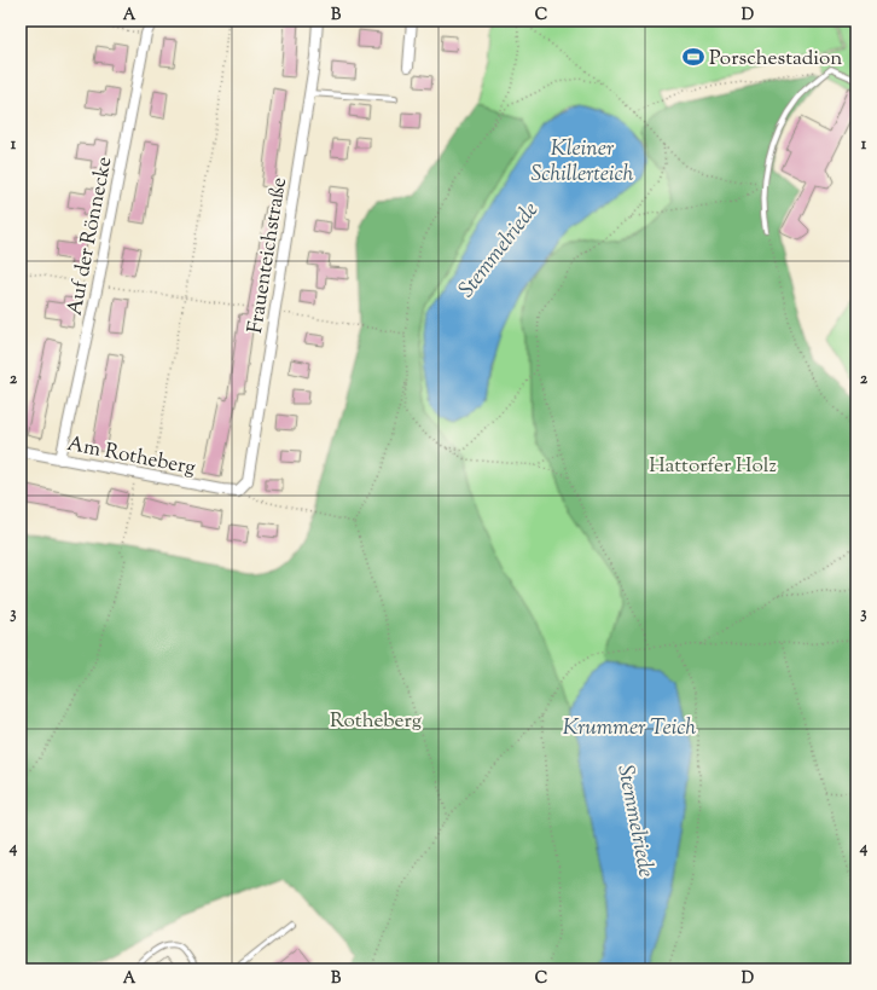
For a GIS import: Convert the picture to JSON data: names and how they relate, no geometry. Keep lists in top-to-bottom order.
{
  "streets": {
    "street": ["Auf der Rönnecke", "Frauenteichstraße", "Am Rotheberg"]
  },
  "crossings": [
    ["Auf der Rönnecke", "Am Rotheberg"],
    ["Frauenteichstraße", "Am Rotheberg"]
  ],
  "water": ["Kleiner Schillerteich", "Stemmelriede", "Krummer Teich"],
  "parks": ["Hattorfer Holz", "Rotheberg"],
  "places": {
    "sports": ["Porschestadion"]
  },
  "grid": {
    "columns": [
      "A",
      "B",
      "C",
      "D"
    ],
    "rows": [
      "1",
      "2",
      "3",
      "4"
    ]
  }
}
